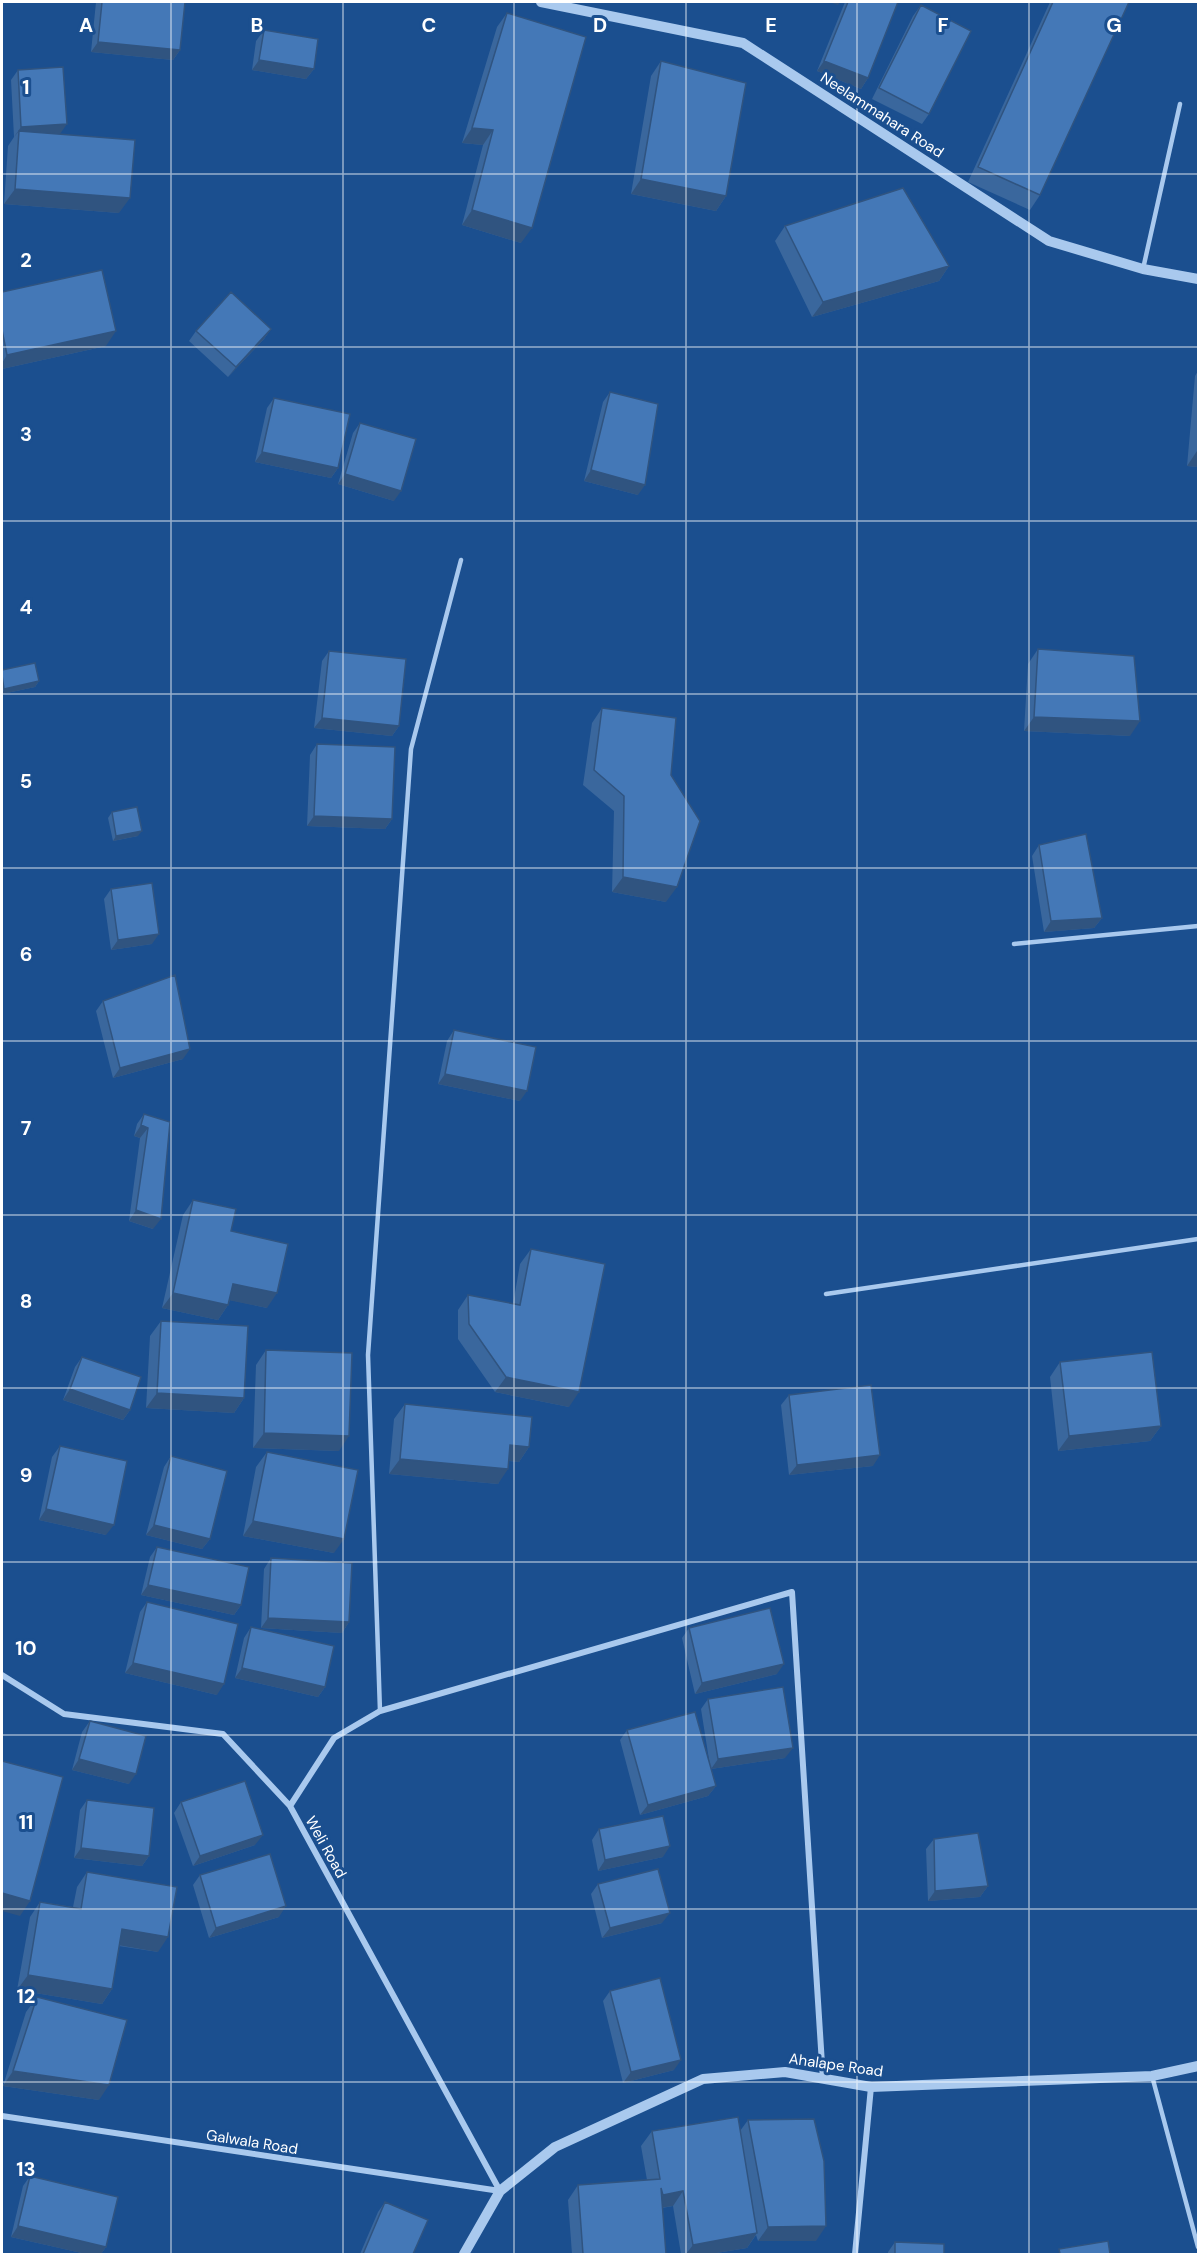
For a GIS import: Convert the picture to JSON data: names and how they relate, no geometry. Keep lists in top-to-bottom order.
{
  "streets": {
    "street": [
      "Neelammahara Road",
      "Weli Road",
      "Ahalape Road",
      "Galwala Road"
    ]
  },
  "crossings": [
    ["Weli Road", "Ahalape Road"],
    ["Weli Road", "Galwala Road"],
    ["Ahalape Road", "Galwala Road"]
  ],
  "grid": {
    "columns": [
      "A",
      "B",
      "C",
      "D",
      "E",
      "F",
      "G"
    ],
    "rows": [
      "1",
      "2",
      "3",
      "4",
      "5",
      "6",
      "7",
      "8",
      "9",
      "10",
      "11",
      "12",
      "13"
    ]
  }
}
